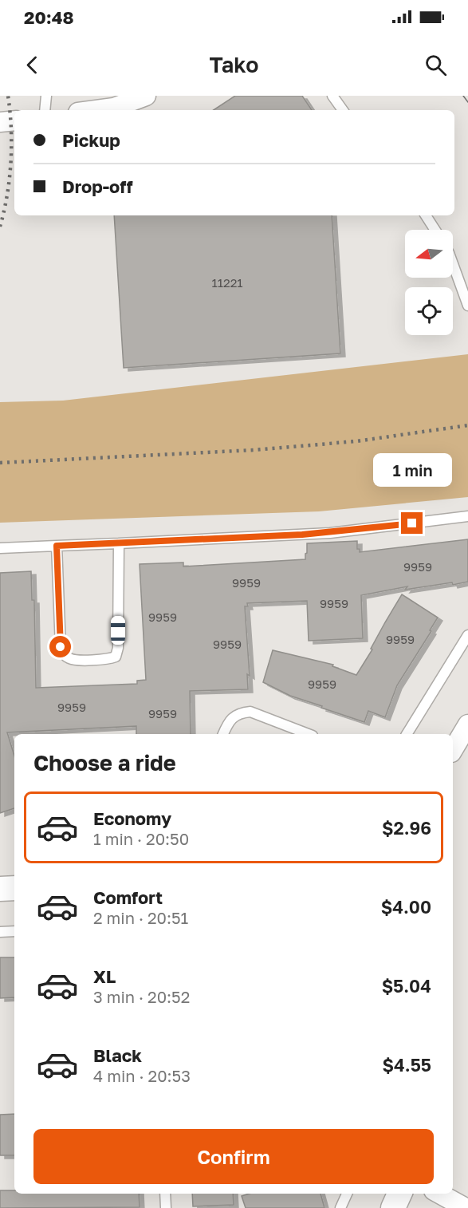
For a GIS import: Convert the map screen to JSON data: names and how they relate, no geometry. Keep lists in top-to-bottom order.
{
  "house_numbers": [
    "11221",
    "9959",
    "9959",
    "9959",
    "9959",
    "9959",
    "9959",
    "9959",
    "9959",
    "9959"
  ],
  "north": "left",
  "page": {
    "status": "20:48",
    "header": "Tako",
    "banner": ["Pickup", "Drop-off"],
    "bubble": "1 min",
    "heading": "Choose a ride",
    "list": [
      {
        "name": "Economy",
        "note": "1 min · 20:50",
        "value": "$2.96"
      },
      {
        "name": "Comfort",
        "note": "2 min · 20:51",
        "value": "$4.00"
      },
      {
        "name": "XL",
        "note": "3 min · 20:52",
        "value": "$5.04"
      },
      {
        "name": "Black",
        "note": "4 min · 20:53",
        "value": "$4.55"
      }
    ],
    "buttons": "Confirm"
  }
}
